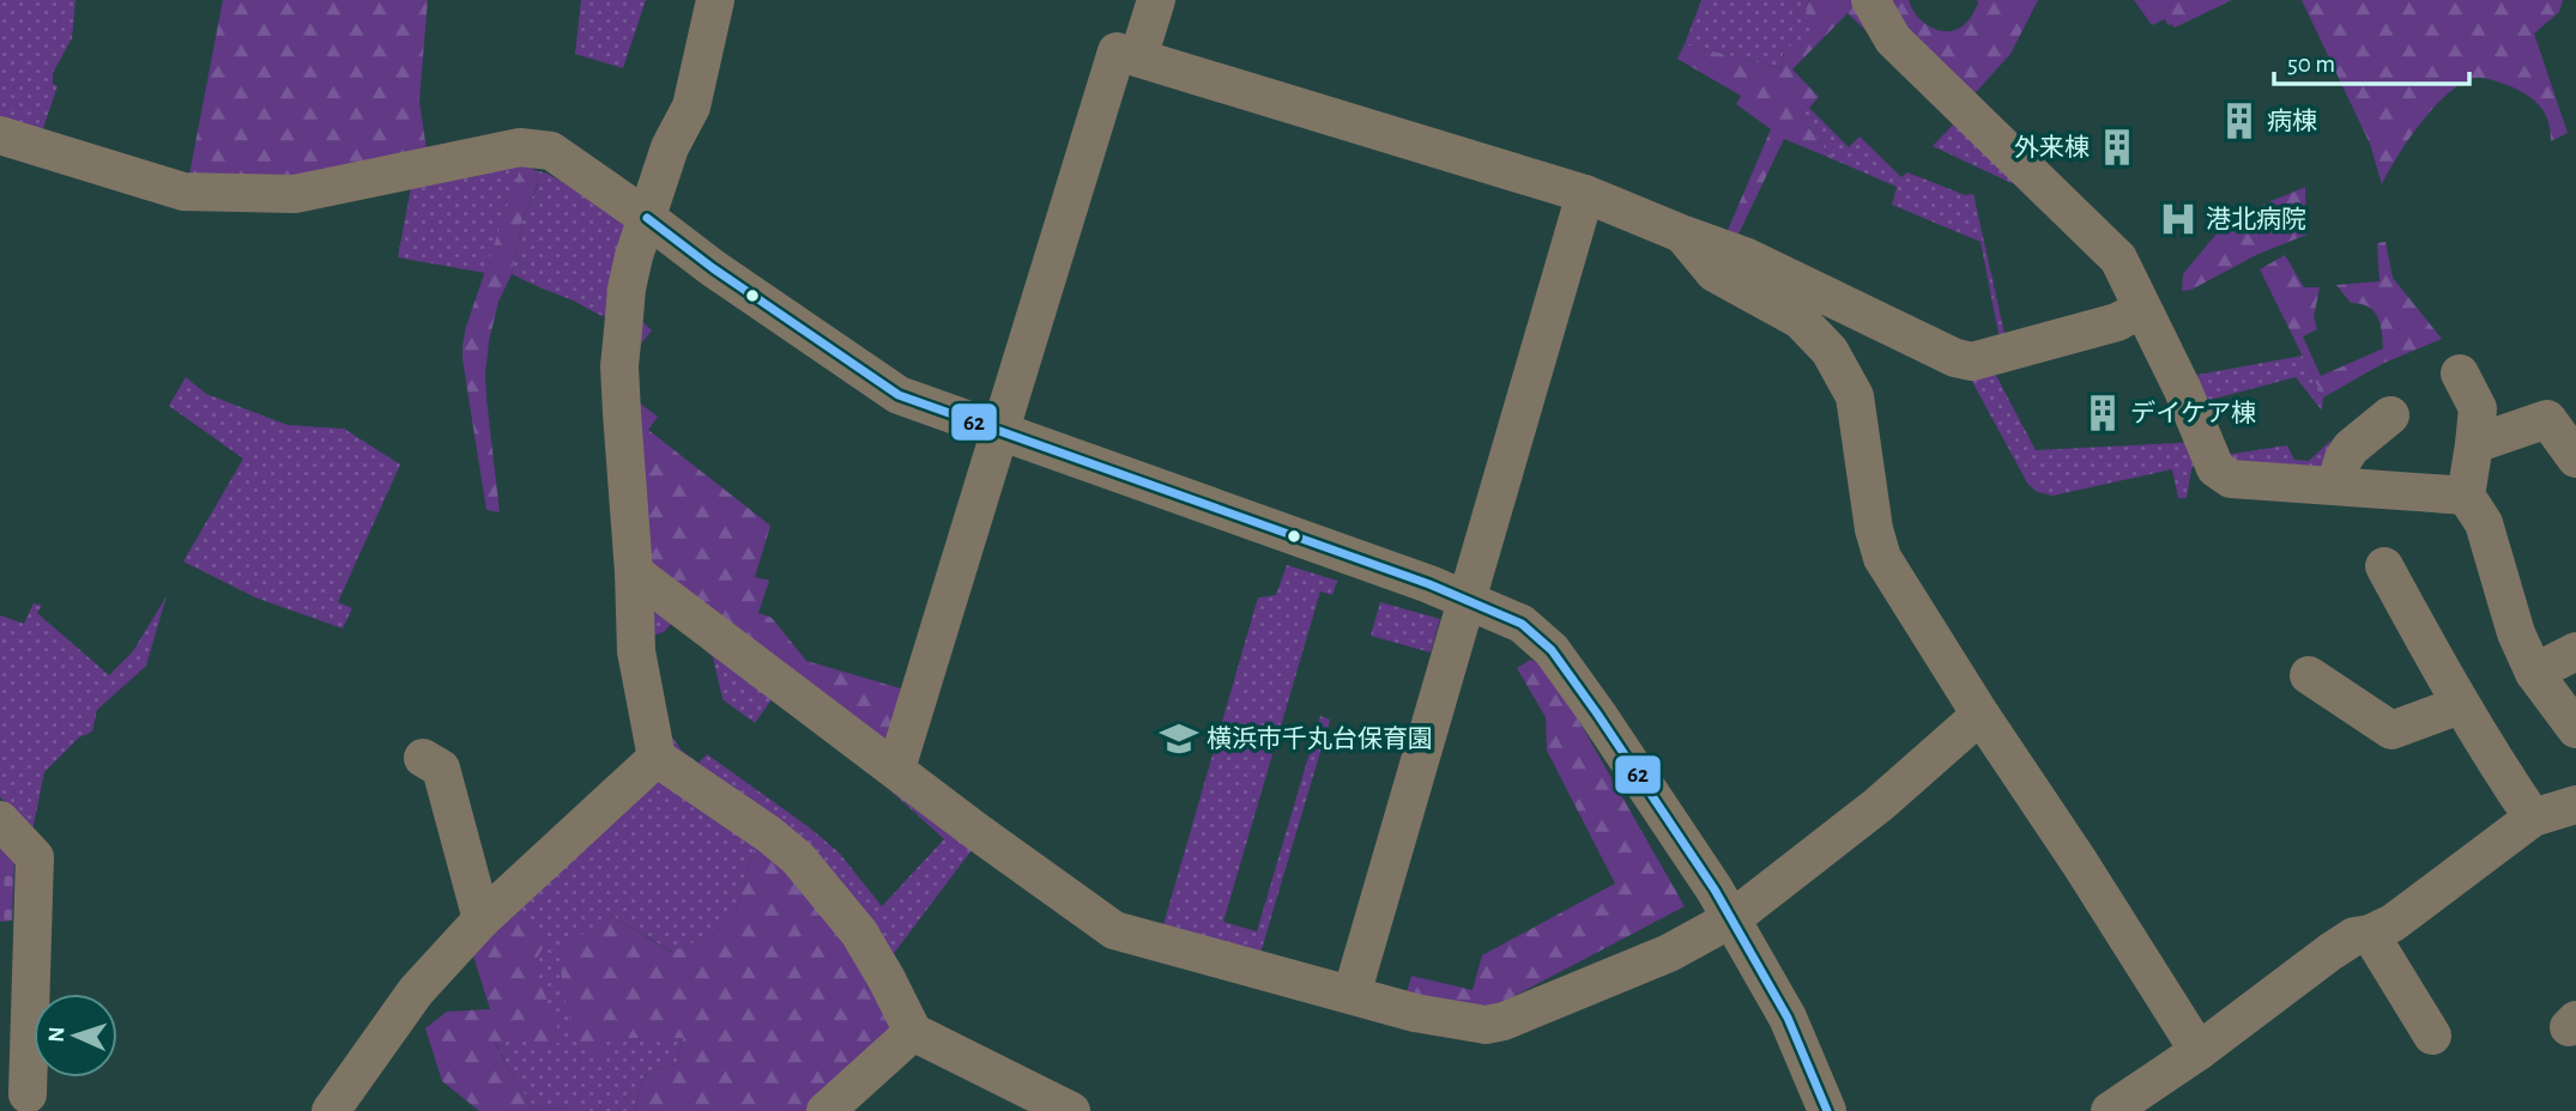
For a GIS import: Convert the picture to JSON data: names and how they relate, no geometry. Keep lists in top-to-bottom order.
{
  "places": {
    "building": ["病棟", "外来棟", "デイケア棟"],
    "hospital": ["港北病院"],
    "school or university": ["横浜市千丸台保育園"]
  },
  "lines": ["transit line 62"],
  "scale_bar": "50 m",
  "north": "left"
}
